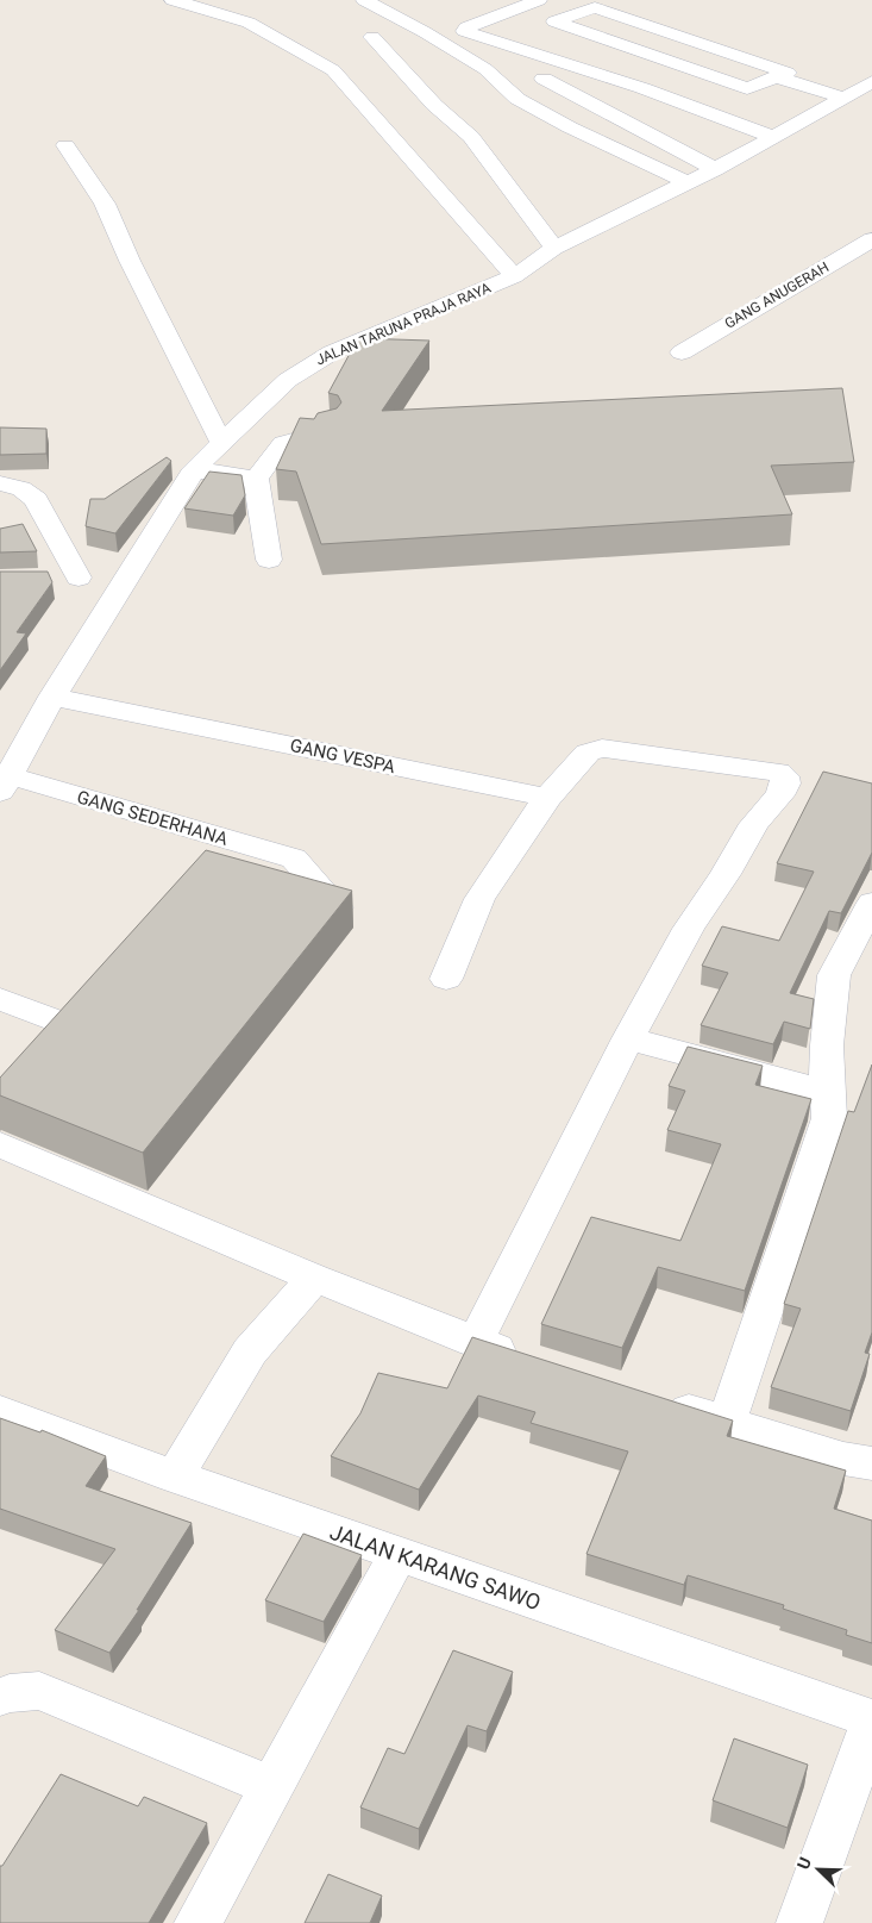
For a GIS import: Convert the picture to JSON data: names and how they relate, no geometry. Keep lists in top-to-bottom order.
{
  "streets": {
    "street": [
      "GANG ANUGERAH",
      "JALAN TARUNA PRAJA RAYA",
      "GANG VESPA",
      "GANG SEDERHANA",
      "JALAN KARANG SAWO"
    ]
  },
  "crossings": [
    ["JALAN TARUNA PRAJA RAYA", "GANG VESPA"],
    ["JALAN TARUNA PRAJA RAYA", "GANG SEDERHANA"]
  ],
  "north": "top left"
}
